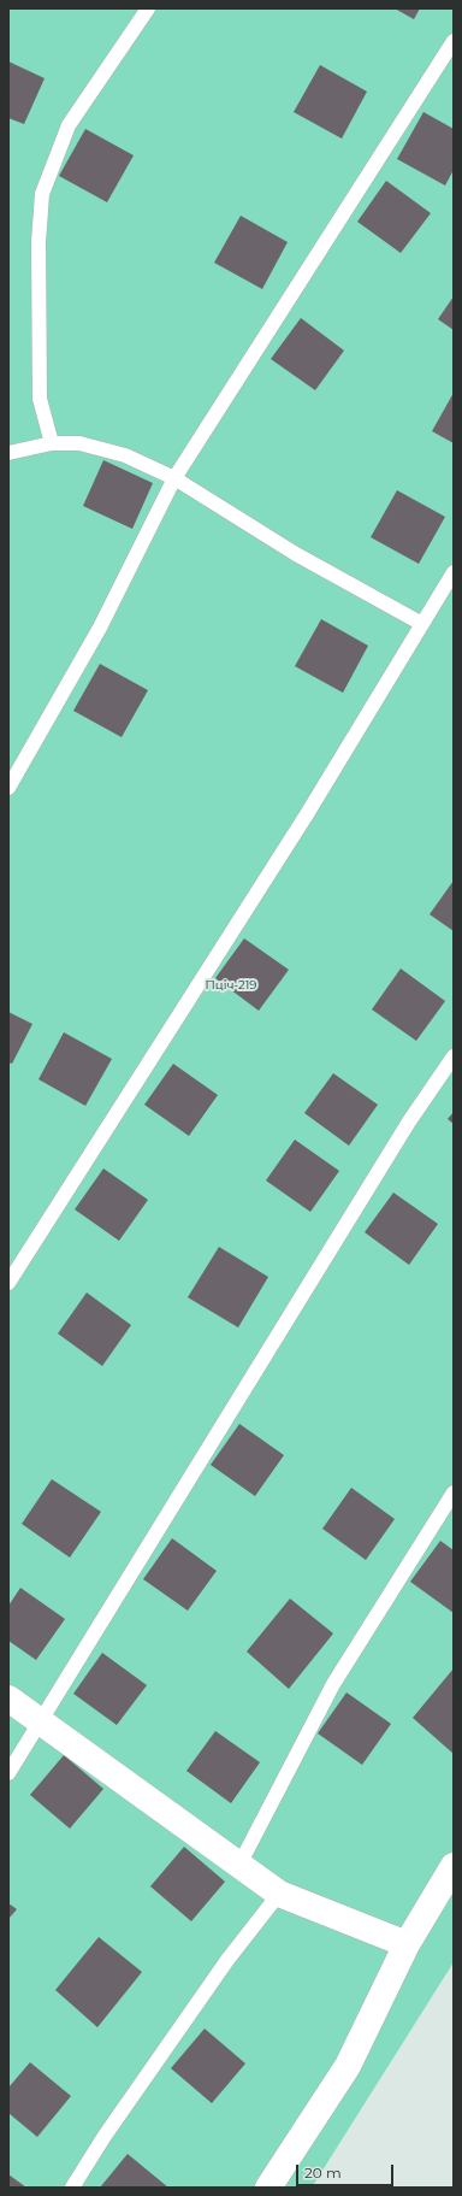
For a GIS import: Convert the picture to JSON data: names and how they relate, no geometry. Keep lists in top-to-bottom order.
{
  "parks": ["Пціч-219"],
  "scale_bar": "20 m"
}
